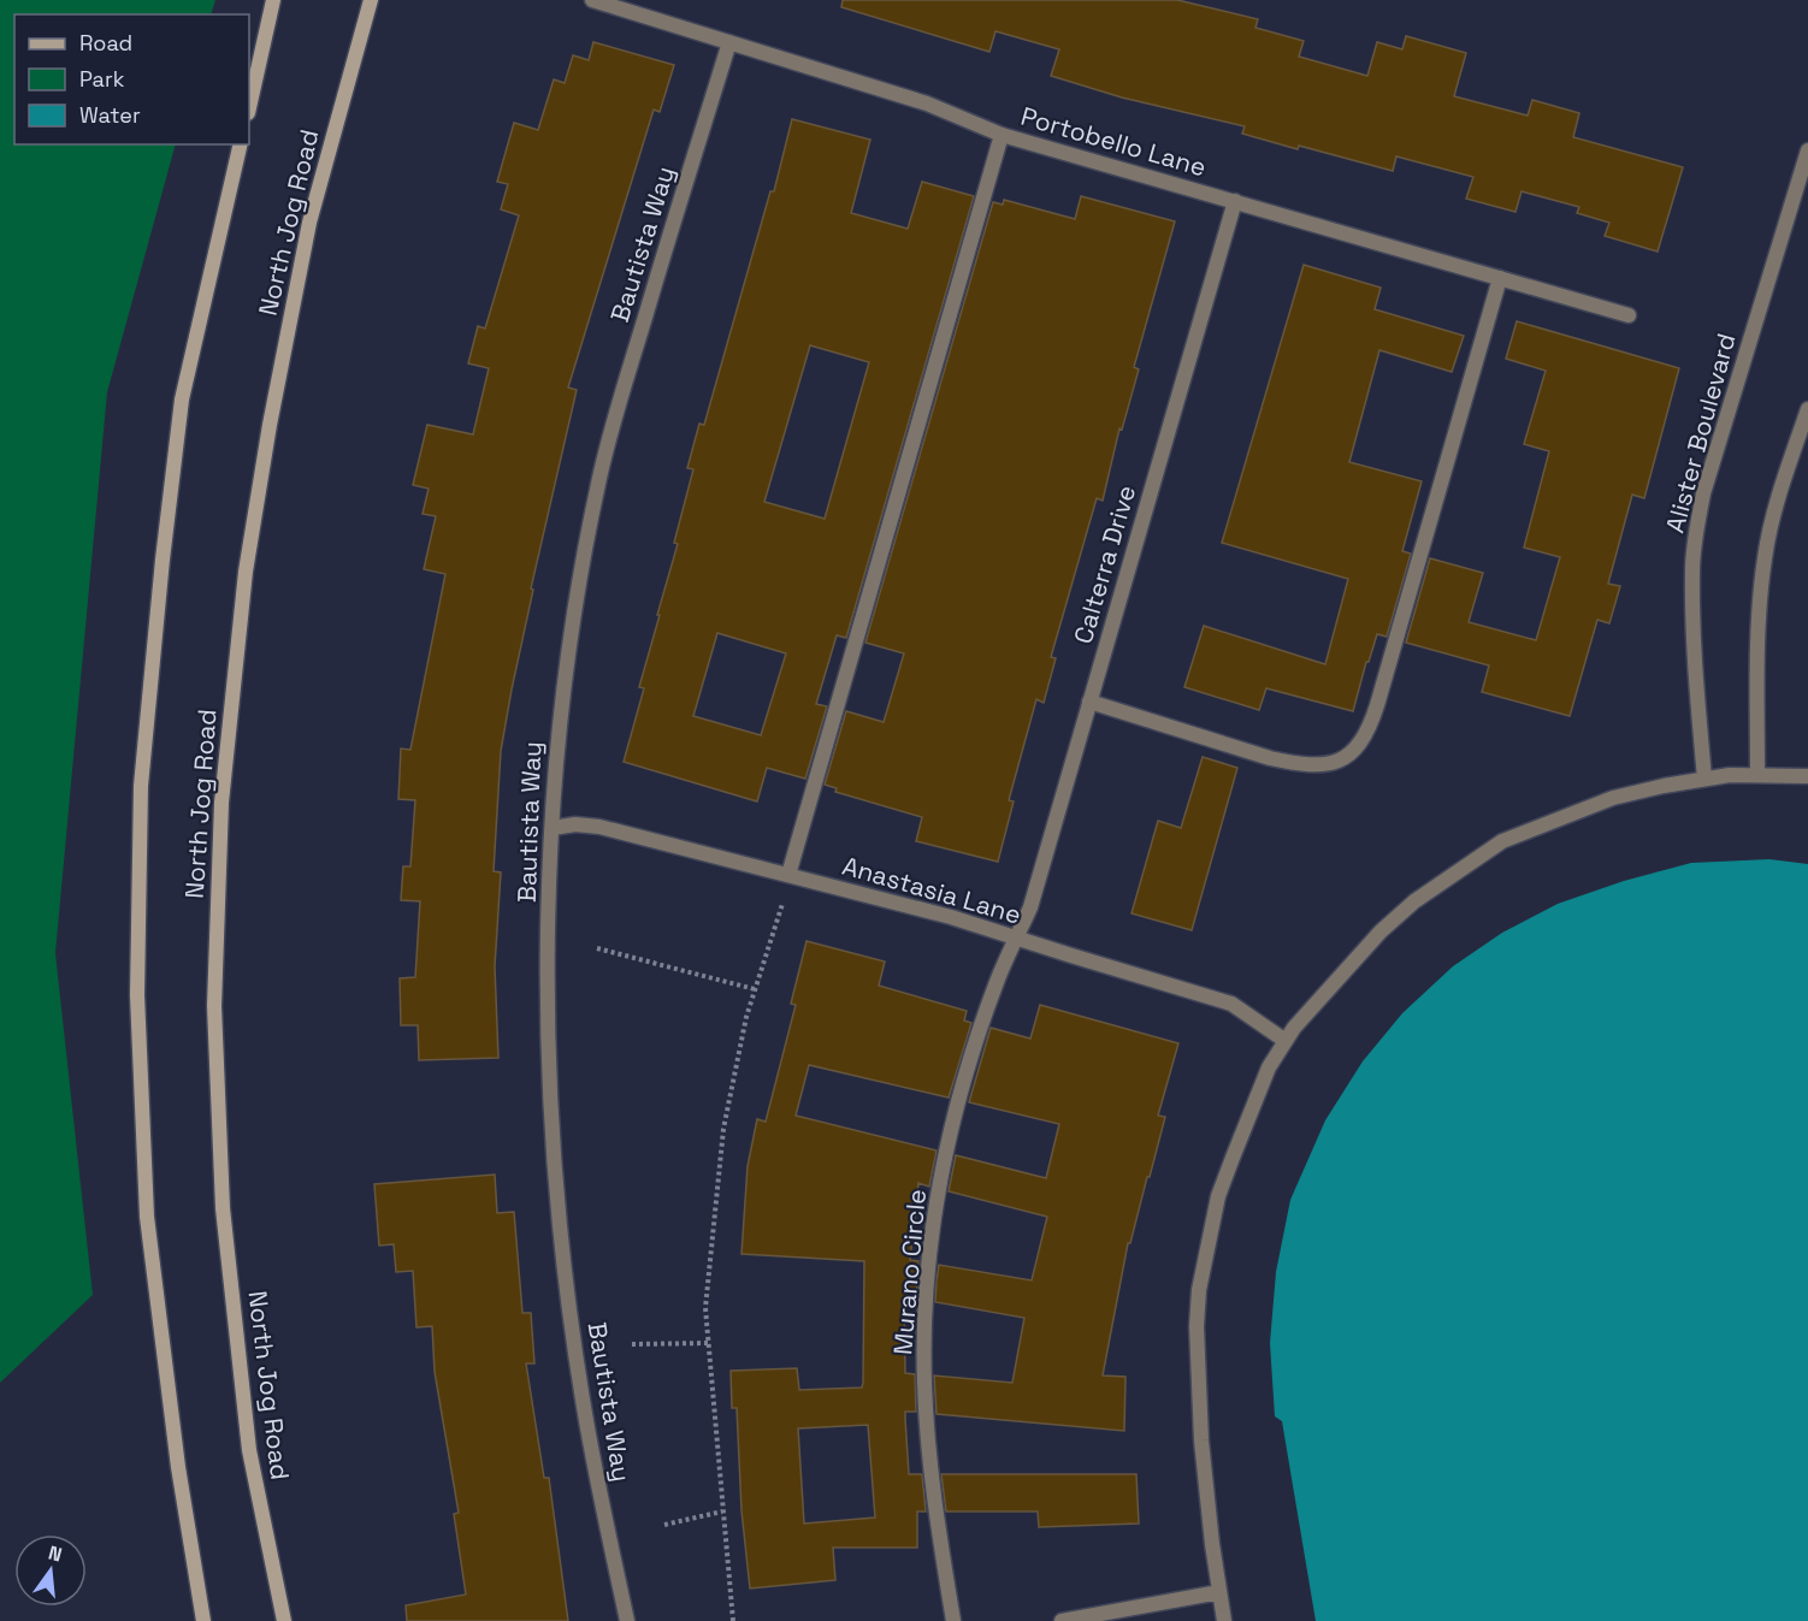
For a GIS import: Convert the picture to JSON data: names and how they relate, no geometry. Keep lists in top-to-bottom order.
{
  "streets": {
    "main road": ["North Jog Road"],
    "street": [
      "Portobello Lane",
      "Bautista Way",
      "Alister Boulevard",
      "Calterra Drive",
      "Anastasia Lane",
      "Murano Circle"
    ]
  },
  "crossings": [
    ["Portobello Lane", "Bautista Way"],
    ["Portobello Lane", "Calterra Drive"],
    ["Bautista Way", "Anastasia Lane"],
    ["Calterra Drive", "Anastasia Lane"],
    ["Calterra Drive", "Murano Circle"],
    ["Anastasia Lane", "Murano Circle"]
  ],
  "legend": ["Road", "Park", "Water"],
  "north": "top"
}
